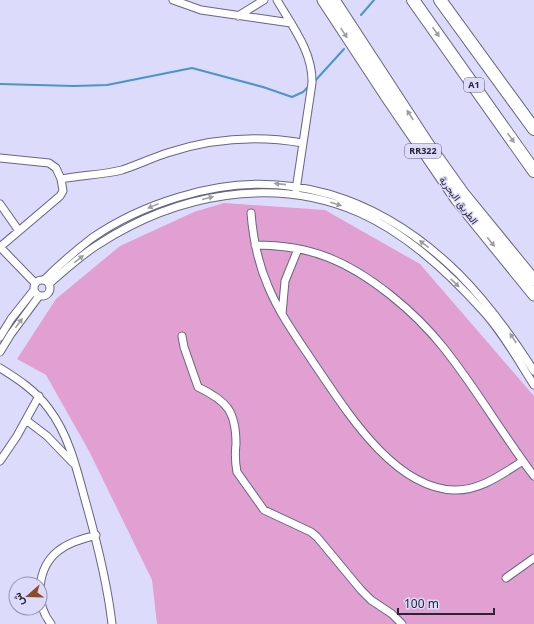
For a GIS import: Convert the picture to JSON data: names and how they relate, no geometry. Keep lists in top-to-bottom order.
{
  "streets": {
    "highway": ["A1"],
    "main road": ["RR322", "الطريق البحرية"]
  },
  "scale_bar": "100 m",
  "north": "left"
}
